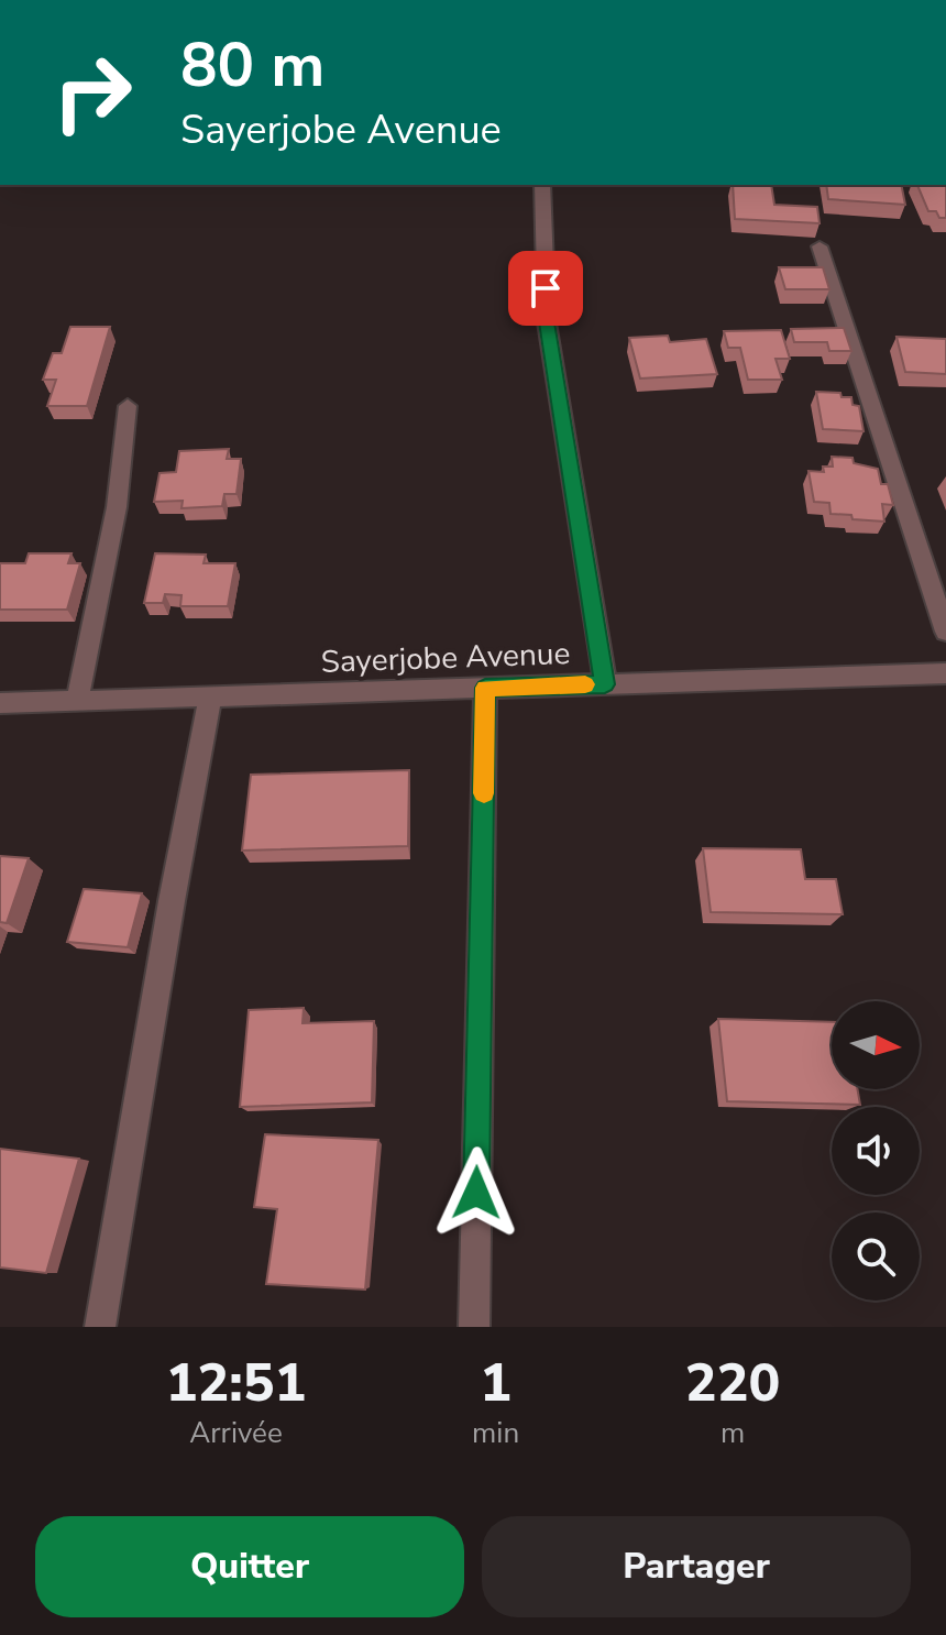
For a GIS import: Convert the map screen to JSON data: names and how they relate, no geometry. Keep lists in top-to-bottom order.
{
  "streets": {
    "street": ["Sayerjobe Avenue"]
  },
  "north": "right",
  "page": {
    "turn": ["80 m", "Sayerjobe Avenue"],
    "eta": [
      "12:51",
      "Arrivée",
      "1",
      "min",
      "220",
      "m"
    ],
    "buttons": ["Quitter", "Partager"]
  }
}
